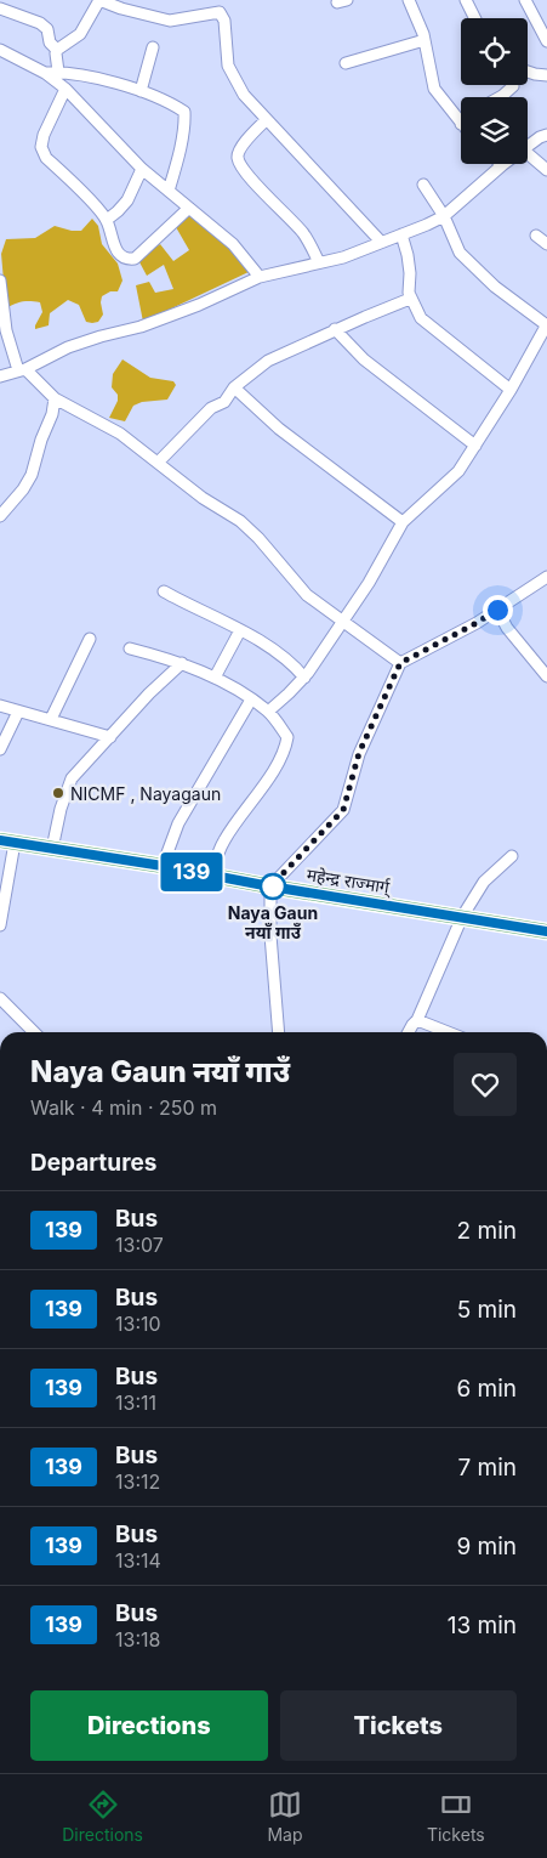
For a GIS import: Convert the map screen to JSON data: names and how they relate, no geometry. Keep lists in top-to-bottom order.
{
  "streets": {
    "highway": ["महेन्द्र राज्मार्ग्"]
  },
  "places": ["NICMF , Nayagaun", "Naya Gaun नयाँ गाउँ"],
  "lines": ["bus line 139"],
  "page": {
    "on_map": "139",
    "heading": [
      ["Naya Gaun नयाँ गाउँ", "Walk · 4 min · 250 m"],
      "Departures"
    ],
    "list": [
      {
        "mark": "139",
        "name": "Bus",
        "note": "13:07",
        "value": "2 min"
      },
      {
        "mark": "139",
        "name": "Bus",
        "note": "13:10",
        "value": "5 min"
      },
      {
        "mark": "139",
        "name": "Bus",
        "note": "13:11",
        "value": "6 min"
      },
      {
        "mark": "139",
        "name": "Bus",
        "note": "13:12",
        "value": "7 min"
      },
      {
        "mark": "139",
        "name": "Bus",
        "note": "13:14",
        "value": "9 min"
      },
      {
        "mark": "139",
        "name": "Bus",
        "note": "13:18",
        "value": "13 min"
      }
    ],
    "buttons": ["Directions", "Tickets"],
    "tabs": ["Directions", "Map", "Tickets"]
  }
}
